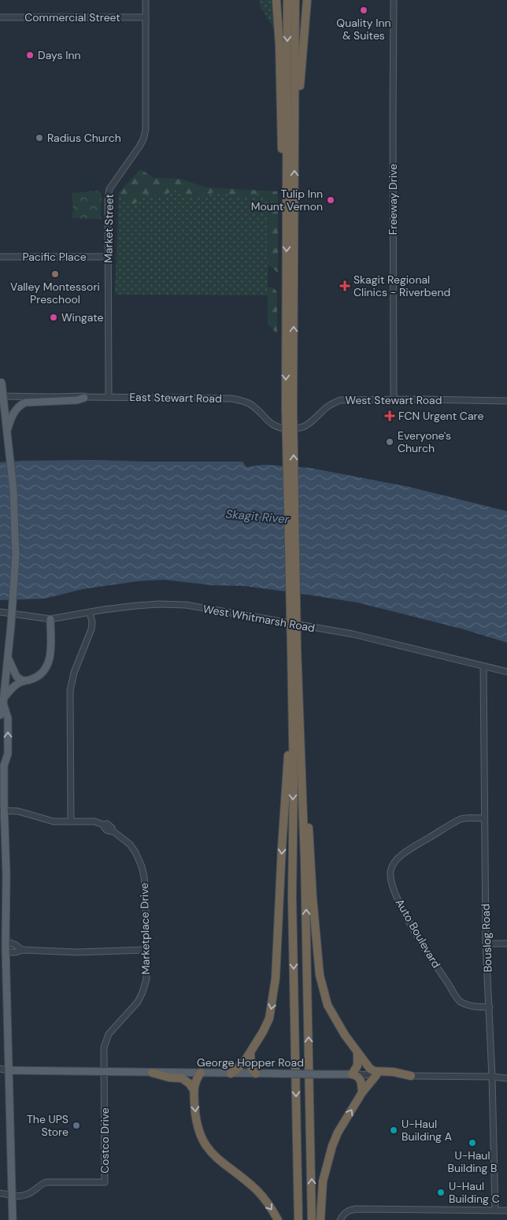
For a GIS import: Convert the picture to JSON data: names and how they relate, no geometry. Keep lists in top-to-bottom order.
{
  "streets": {
    "main road": ["George Hopper Road"],
    "street": [
      "Commercial Street",
      "Freeway Drive",
      "Market Street",
      "Pacific Place",
      "East Stewart Road",
      "West Stewart Road",
      "West Whitmarsh Road",
      "Marketplace Drive",
      "Auto Boulevard",
      "Bouslog Road",
      "Costco Drive"
    ]
  },
  "crossings": [
    ["Commercial Street", "Market Street"],
    ["Freeway Drive", "West Stewart Road"],
    ["Market Street", "Pacific Place"],
    ["Market Street", "East Stewart Road"],
    ["East Stewart Road", "West Stewart Road"],
    ["West Whitmarsh Road", "Bouslog Road"],
    ["Marketplace Drive", "George Hopper Road"],
    ["Marketplace Drive", "Costco Drive"],
    ["Auto Boulevard", "Bouslog Road"],
    ["Bouslog Road", "George Hopper Road"],
    ["George Hopper Road", "Costco Drive"]
  ],
  "water": ["Skagit River"],
  "places": {
    "other": [
      "Quality Inn & Suites",
      "Days Inn",
      "Radius Church",
      "Tulip Inn Mount Vernon",
      "Valley Montessori Preschool",
      "Wingate",
      "Everyone's Church",
      "The UPS Store",
      "U-Haul Building A",
      "U-Haul Building B",
      "U-Haul Building C"
    ],
    "health": ["Skagit Regional Clinics - Riverbend", "FCN Urgent Care"]
  }
}
